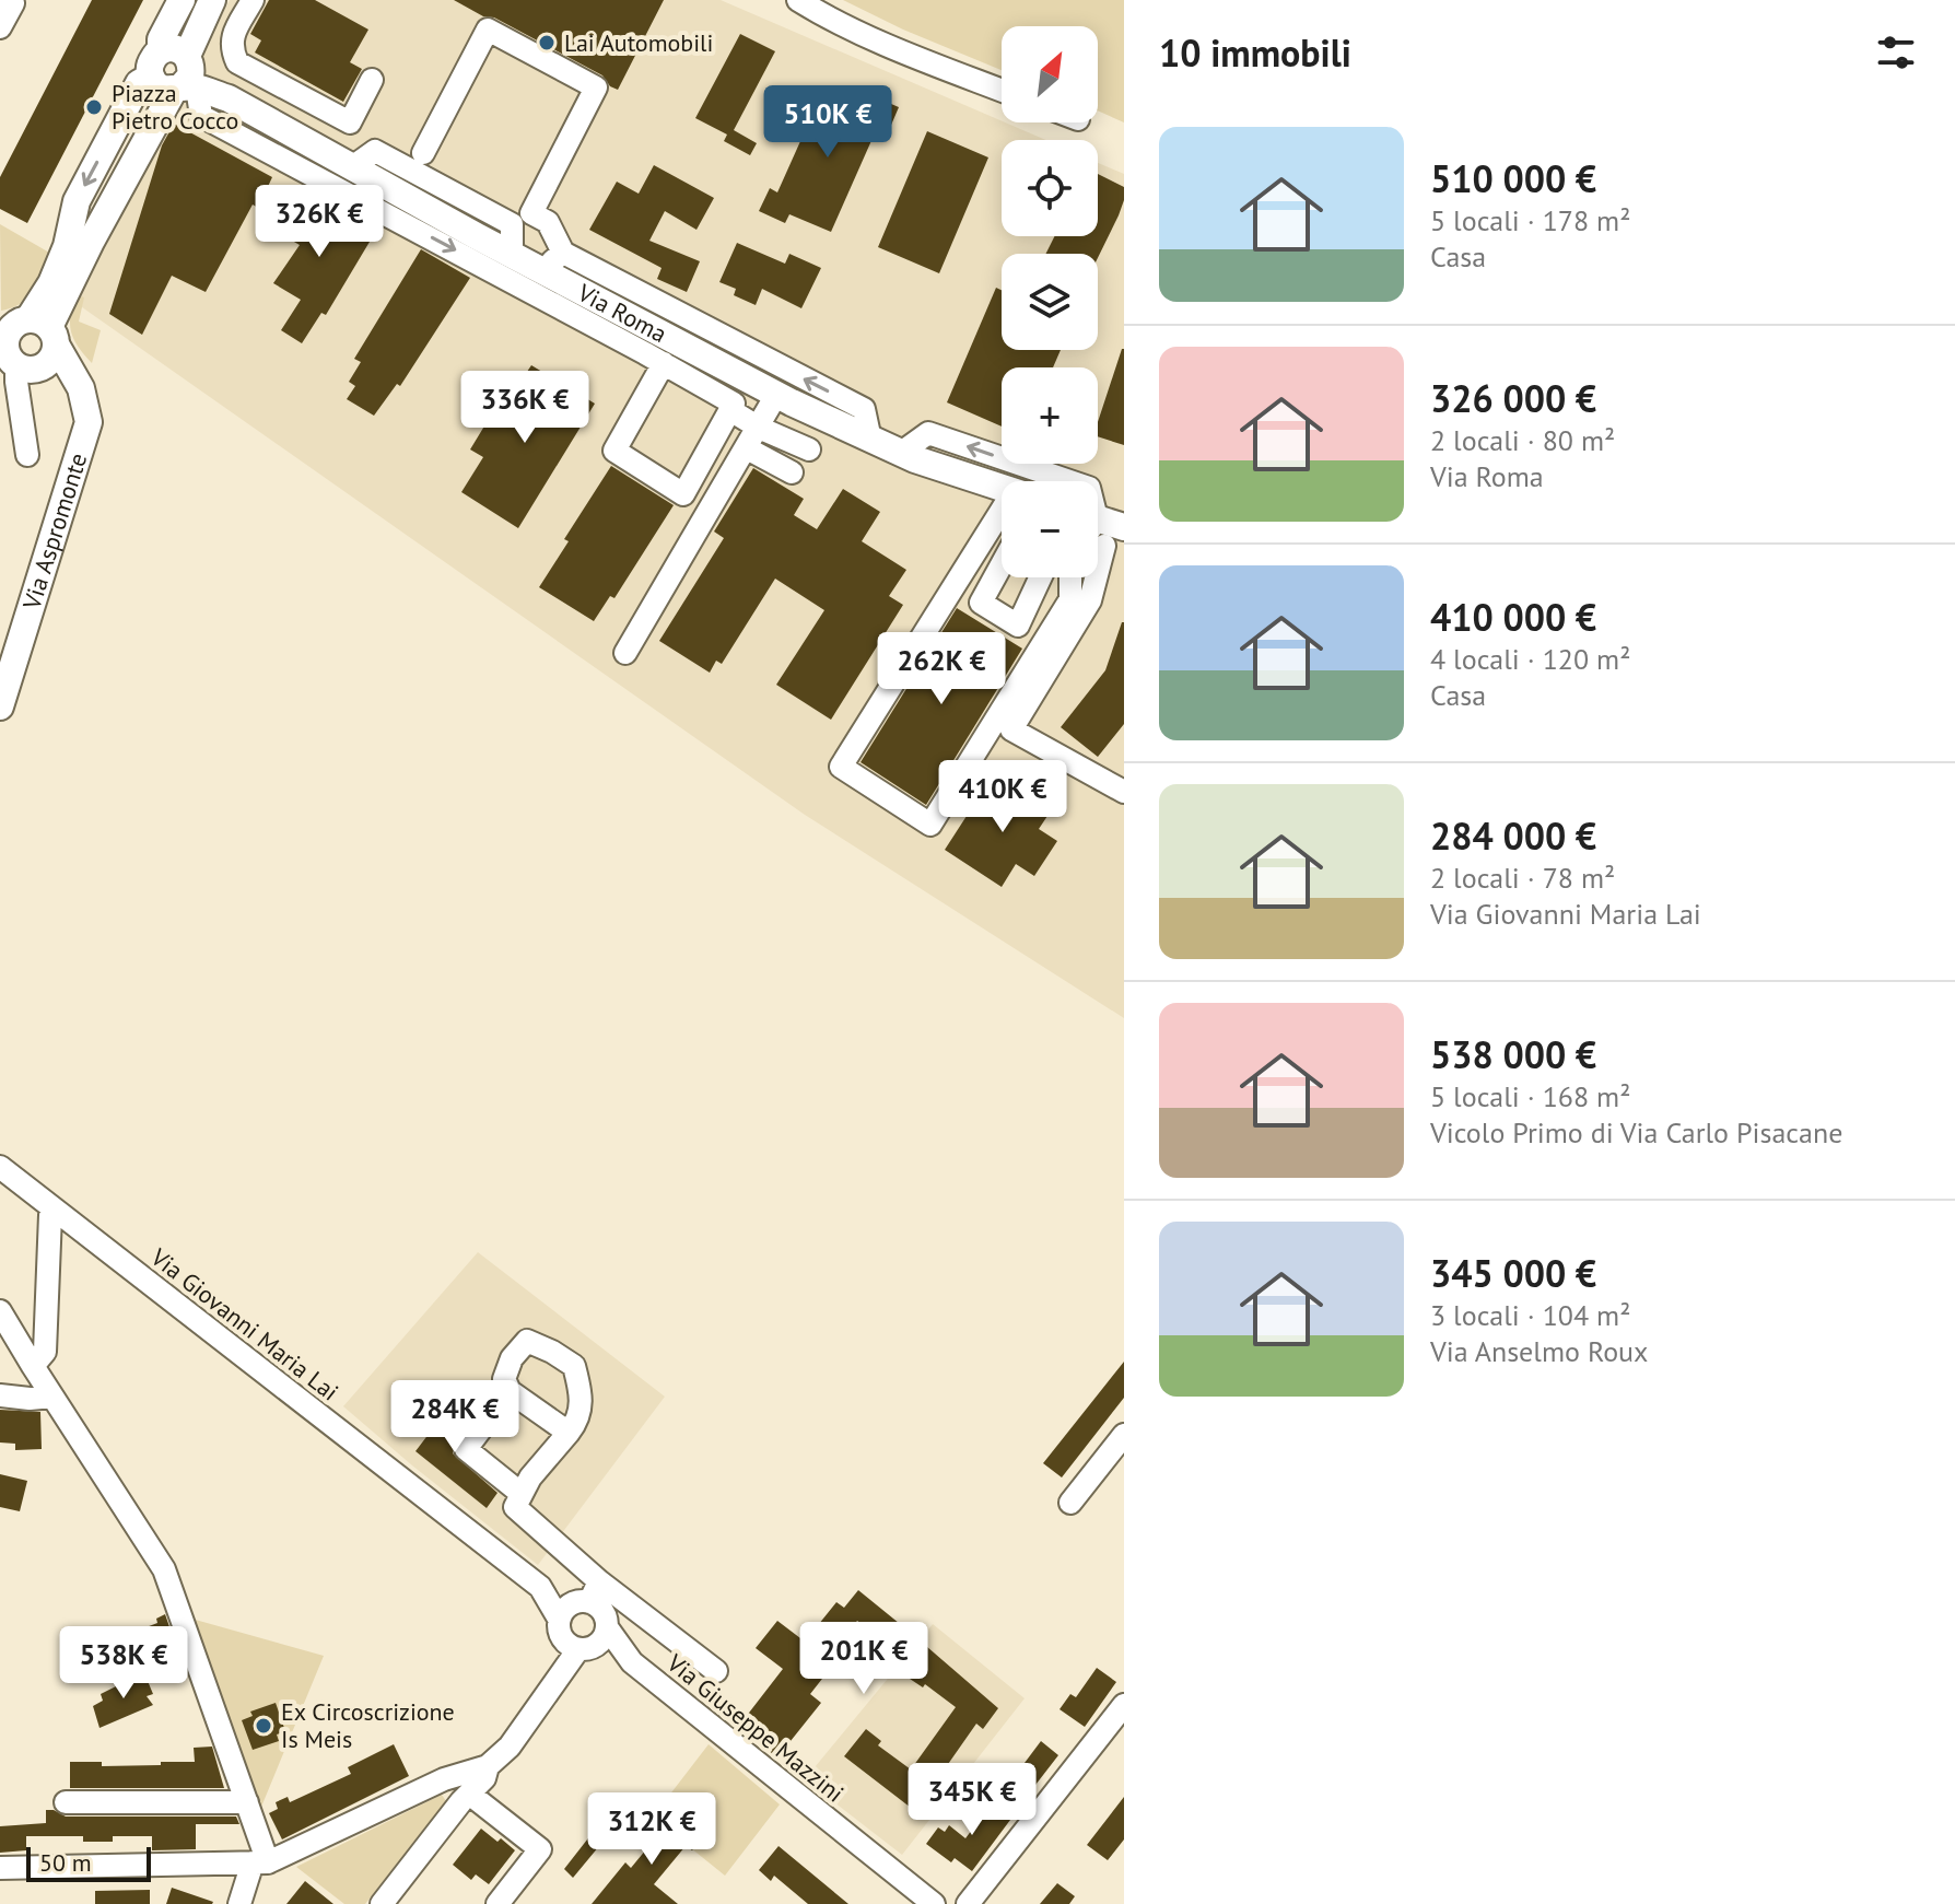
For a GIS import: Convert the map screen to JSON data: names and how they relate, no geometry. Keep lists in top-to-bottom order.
{
  "streets": {
    "main road": ["Via Roma", "Via Aspromonte"],
    "street": ["Via Giovanni Maria Lai", "Via Giuseppe Mazzini"]
  },
  "crossings": [
    ["Via Giovanni Maria Lai", "Via Giuseppe Mazzini"]
  ],
  "places": ["Lai Automobili", "Piazza Pietro Cocco", "Ex Circoscrizione Is Meis"],
  "scale_bar": "50 m",
  "north": "top right",
  "page": {
    "heading": "10 immobili",
    "map_buttons": ["+", "−"],
    "price": [
      "510K €",
      "326K €",
      "336K €",
      "262K €",
      "410K €",
      "284K €",
      "201K €",
      "538K €",
      "345K €",
      "312K €"
    ],
    "list": [
      {
        "name": "510 000 €",
        "note": "5 locali · 178 m² · Casa"
      },
      {
        "name": "326 000 €",
        "note": "2 locali · 80 m² · Via Roma"
      },
      {
        "name": "410 000 €",
        "note": "4 locali · 120 m² · Casa"
      },
      {
        "name": "284 000 €",
        "note": "2 locali · 78 m² · Via Giovanni Maria Lai"
      },
      {
        "name": "538 000 €",
        "note": "5 locali · 168 m² · Vicolo Primo di Via Carlo Pisacane"
      },
      {
        "name": "345 000 €",
        "note": "3 locali · 104 m² · Via Anselmo Roux"
      }
    ],
    "scale": "50 m"
  }
}
